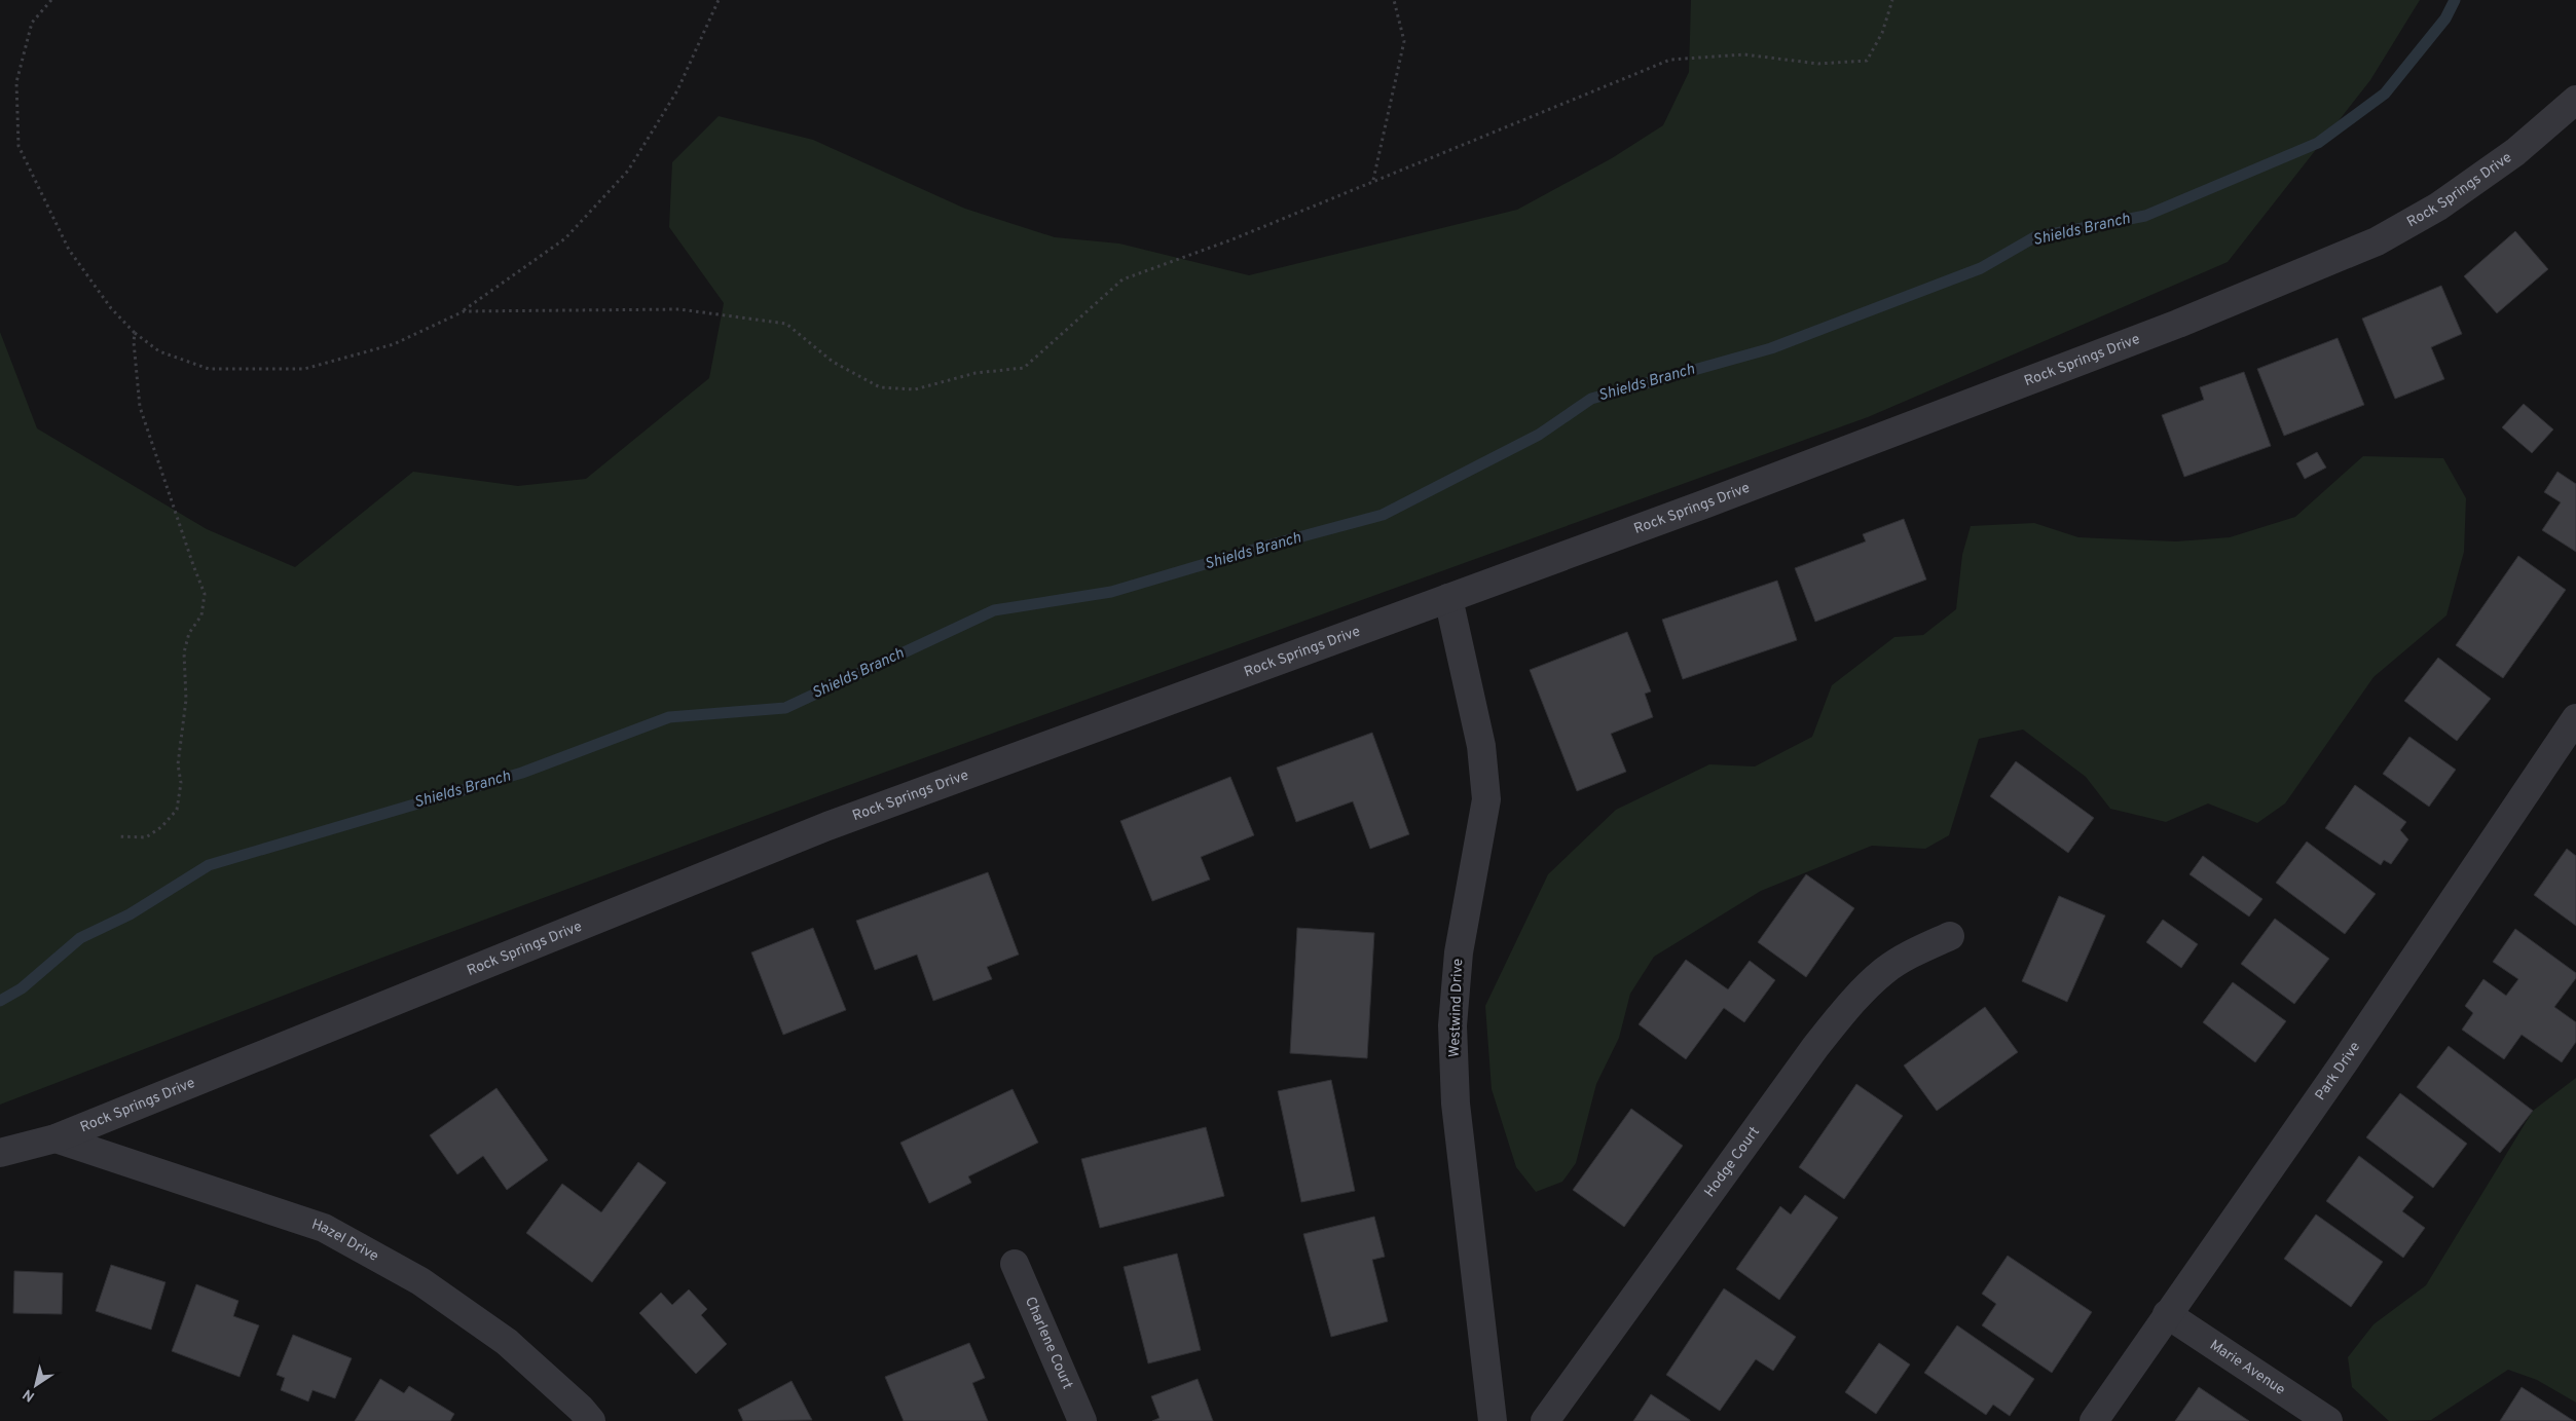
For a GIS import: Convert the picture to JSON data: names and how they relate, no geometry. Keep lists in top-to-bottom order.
{
  "streets": {
    "street": [
      "Rock Springs Drive",
      "Westwind Drive",
      "Park Drive",
      "Hodge Court",
      "Hazel Drive",
      "Charlene Court",
      "Marie Avenue"
    ]
  },
  "crossings": [
    ["Rock Springs Drive", "Westwind Drive"],
    ["Rock Springs Drive", "Hazel Drive"],
    ["Park Drive", "Marie Avenue"]
  ],
  "water": ["Shields Branch"],
  "north": "bottom left"
}
